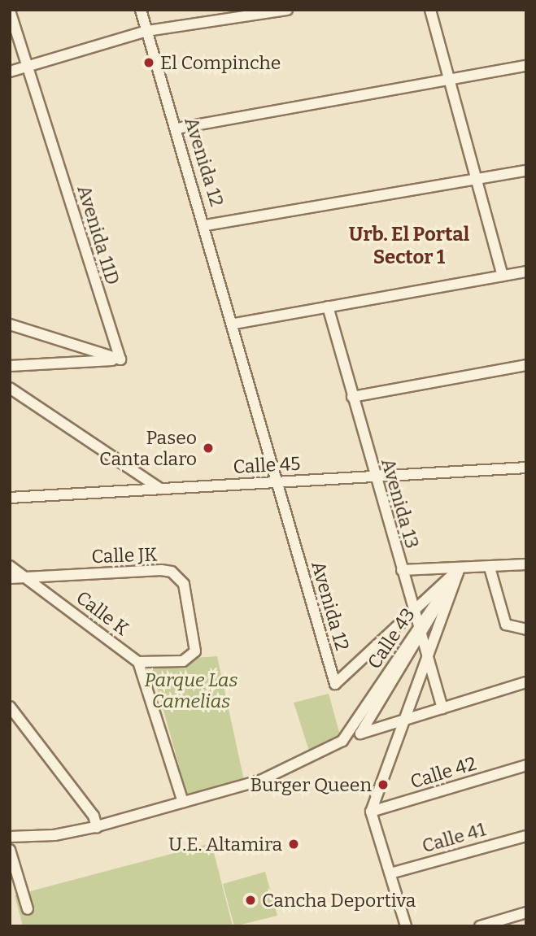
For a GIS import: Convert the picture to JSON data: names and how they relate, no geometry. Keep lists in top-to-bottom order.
{
  "streets": {
    "street": [
      "Avenida 12",
      "Avenida 11D",
      "Calle 45",
      "Avenida 13",
      "Calle JK",
      "Calle K",
      "Calle 43",
      "Calle 42",
      "Calle 41"
    ]
  },
  "crossings": [
    ["Avenida 12", "Calle 45"],
    ["Avenida 12", "Calle 43"],
    ["Calle 45", "Avenida 13"],
    ["Avenida 13", "Calle 43"],
    ["Calle JK", "Calle K"]
  ],
  "districts": ["Urb. El Portal Sector 1"],
  "parks": ["Parque Las Camelias"],
  "places": [
    "El Compinche",
    "Paseo Canta claro",
    "Burger Queen",
    "U.E. Altamira",
    "Cancha Deportiva"
  ]
}
